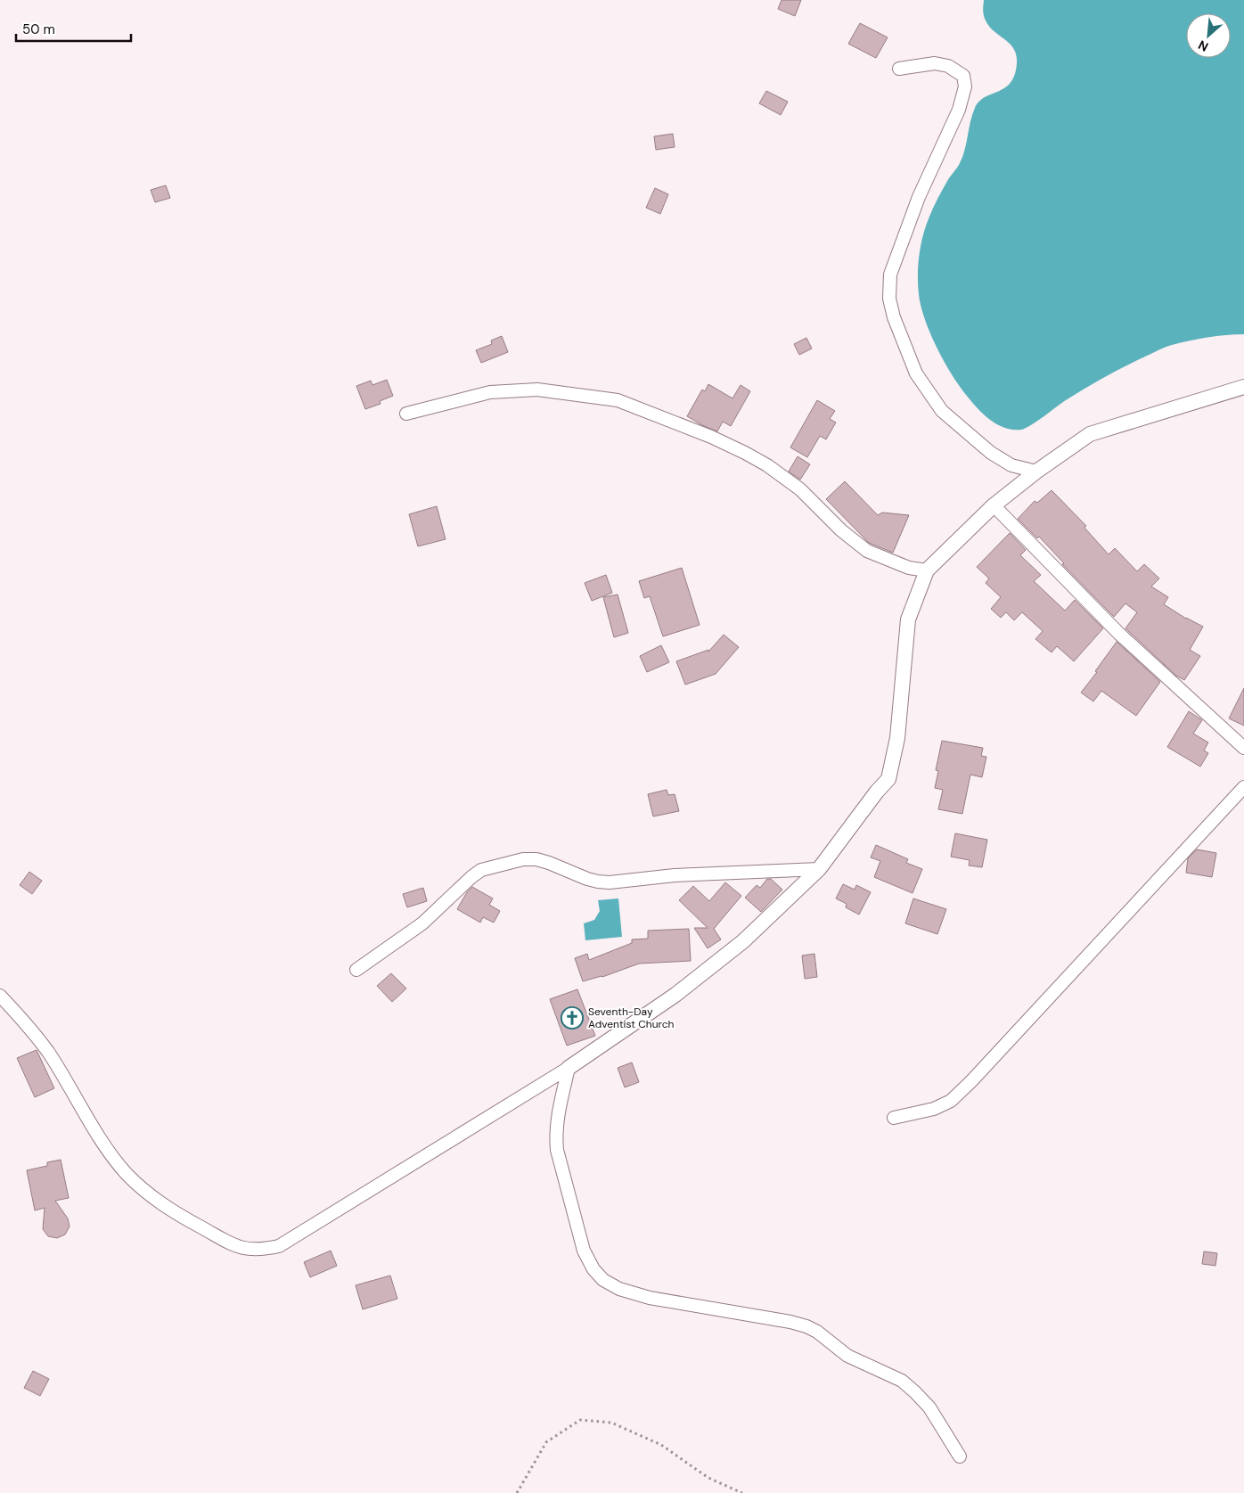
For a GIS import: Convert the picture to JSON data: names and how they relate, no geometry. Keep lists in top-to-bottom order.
{
  "places": {
    "church": ["Seventh-Day Adventist Church"]
  },
  "scale_bar": "50 m",
  "north": "bottom left"
}
